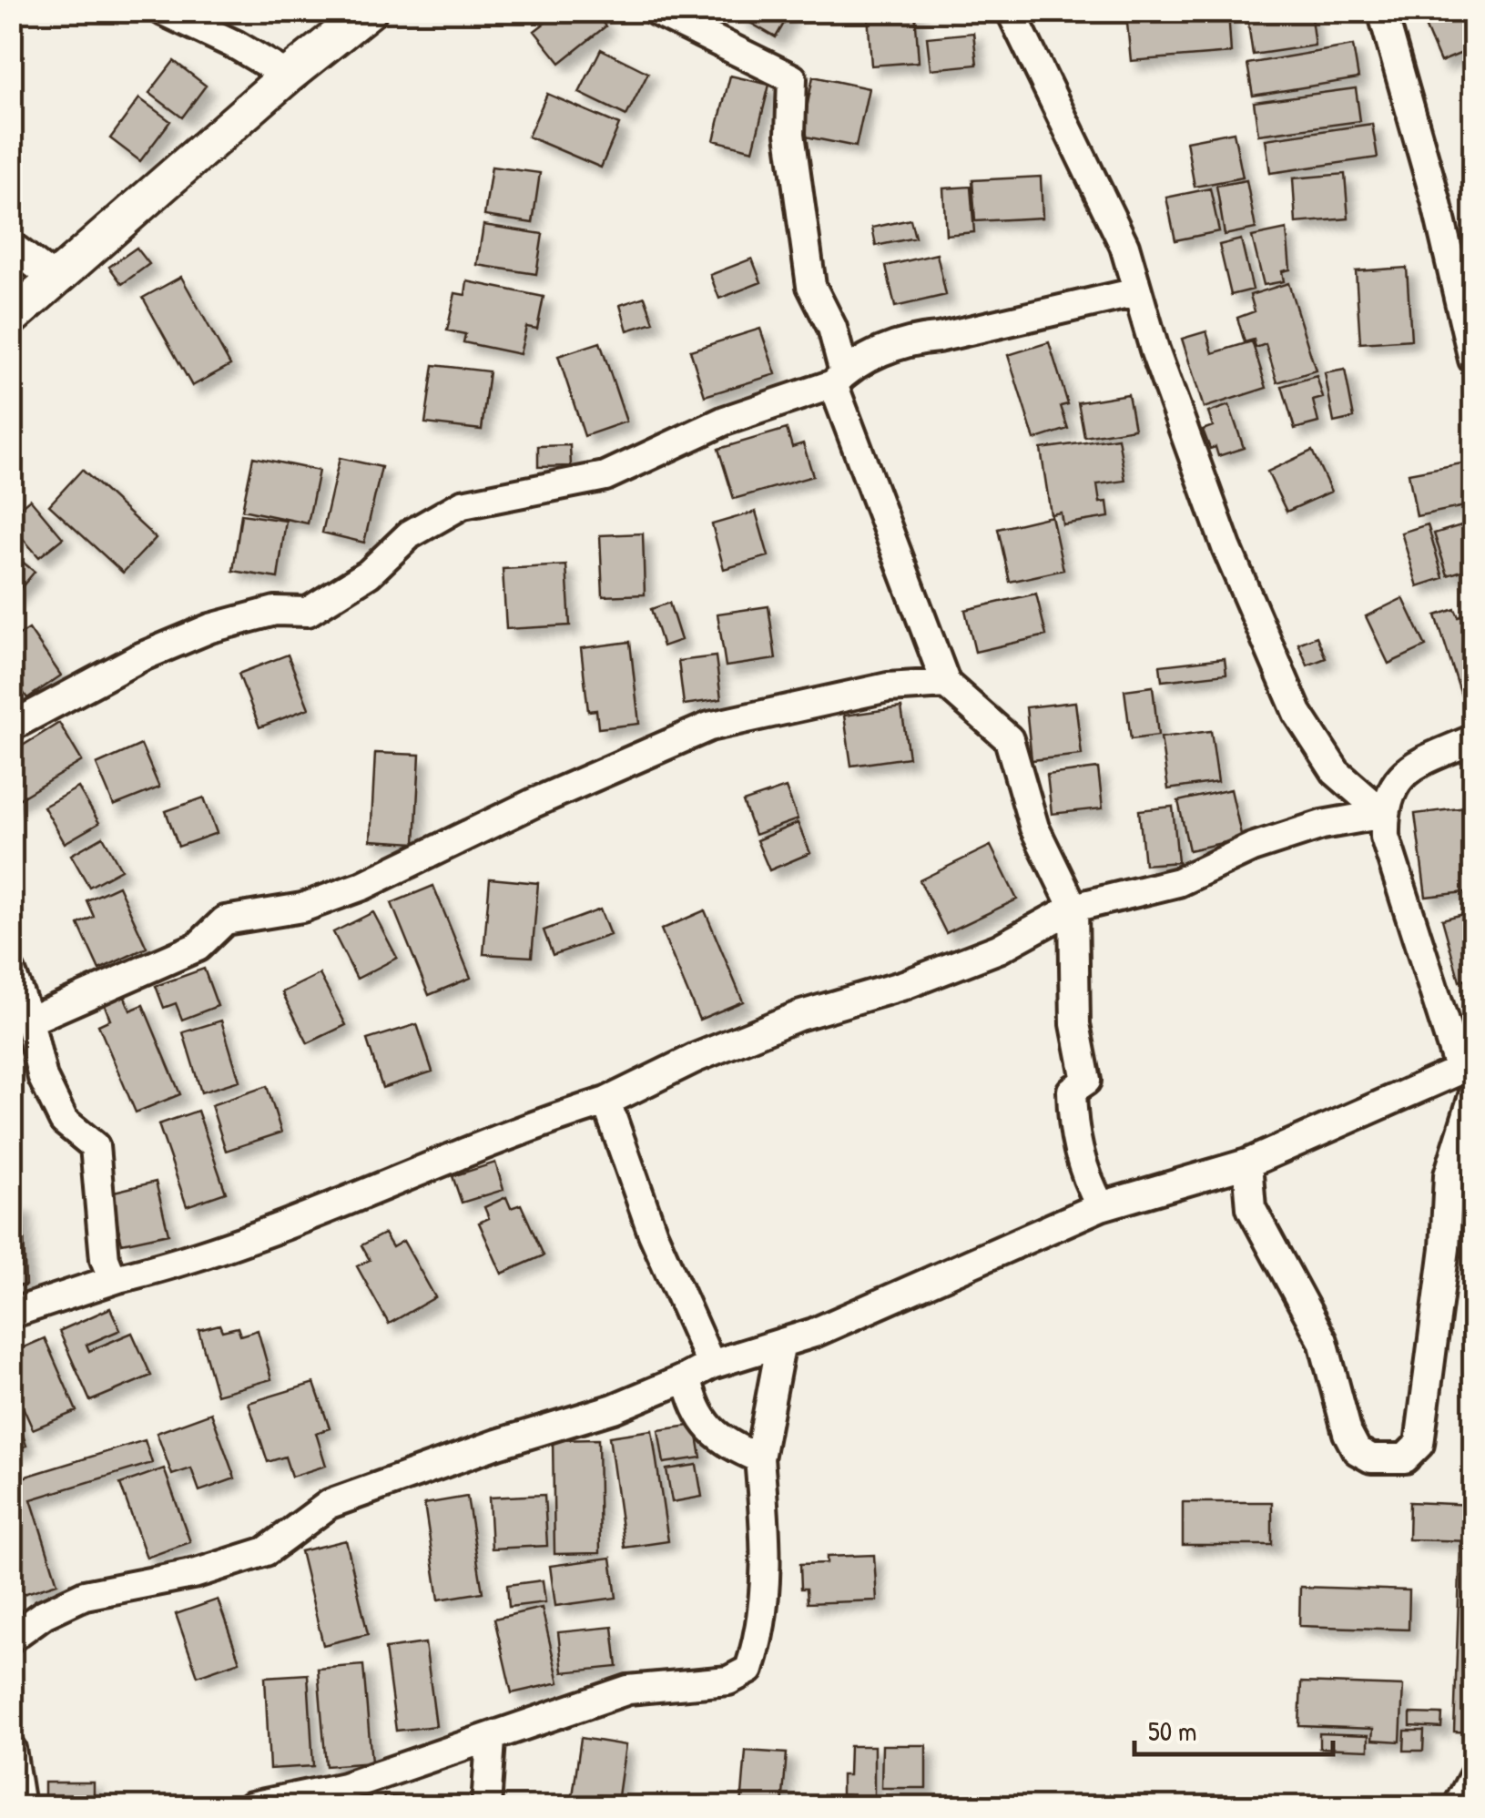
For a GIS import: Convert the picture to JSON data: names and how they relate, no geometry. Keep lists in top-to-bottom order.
{
  "scale_bar": "50 m"
}
